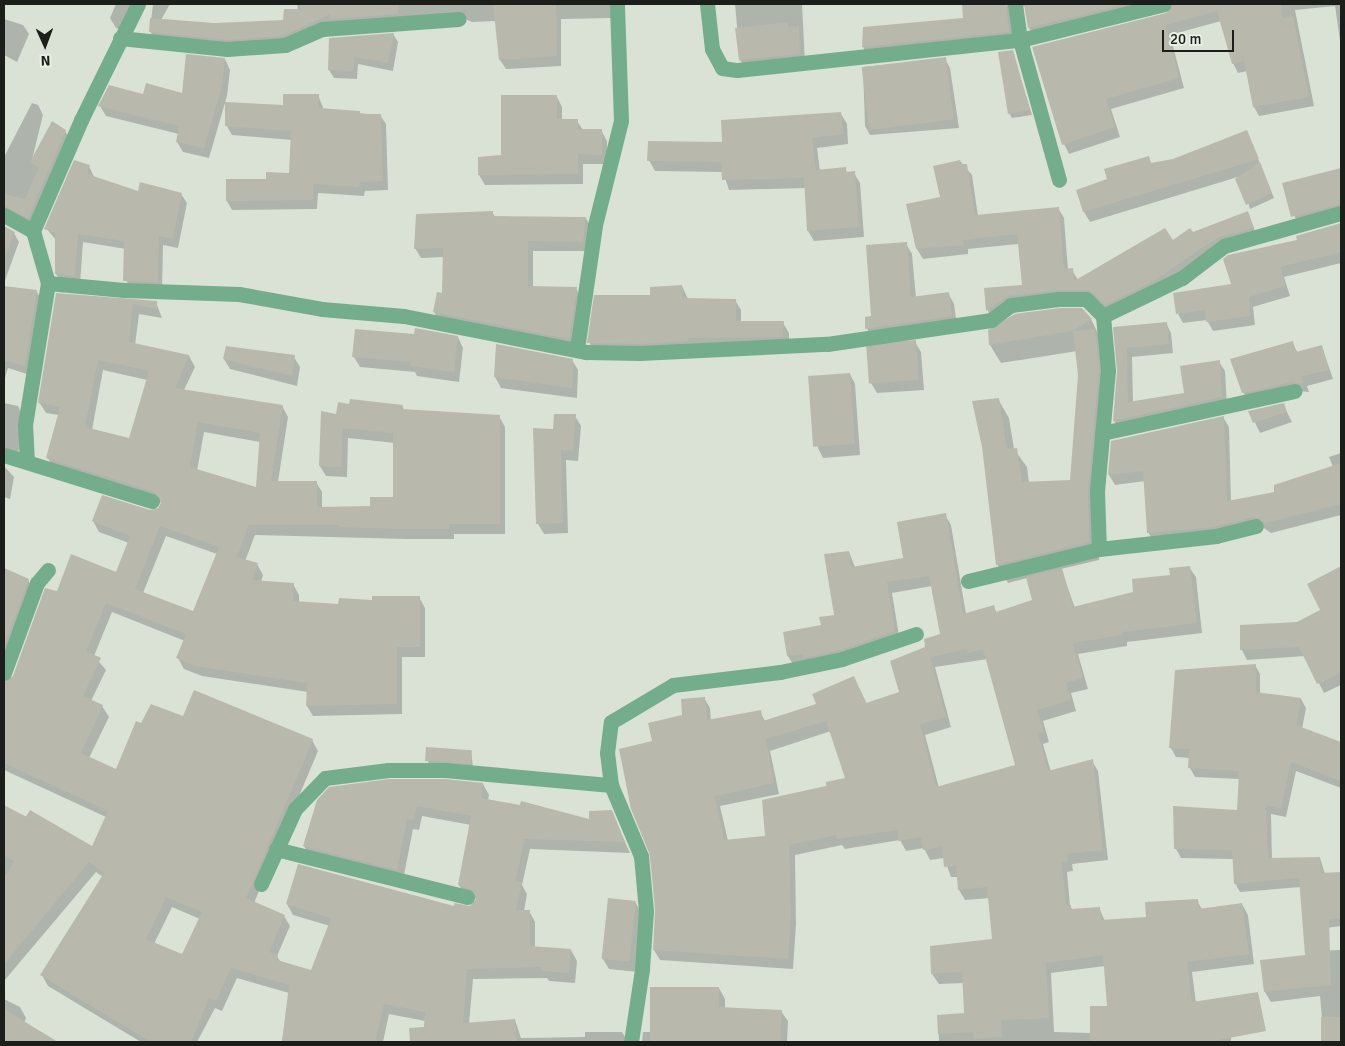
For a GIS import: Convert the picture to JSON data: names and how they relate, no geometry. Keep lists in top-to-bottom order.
{
  "scale_bar": "20 m",
  "north": "bottom"
}
